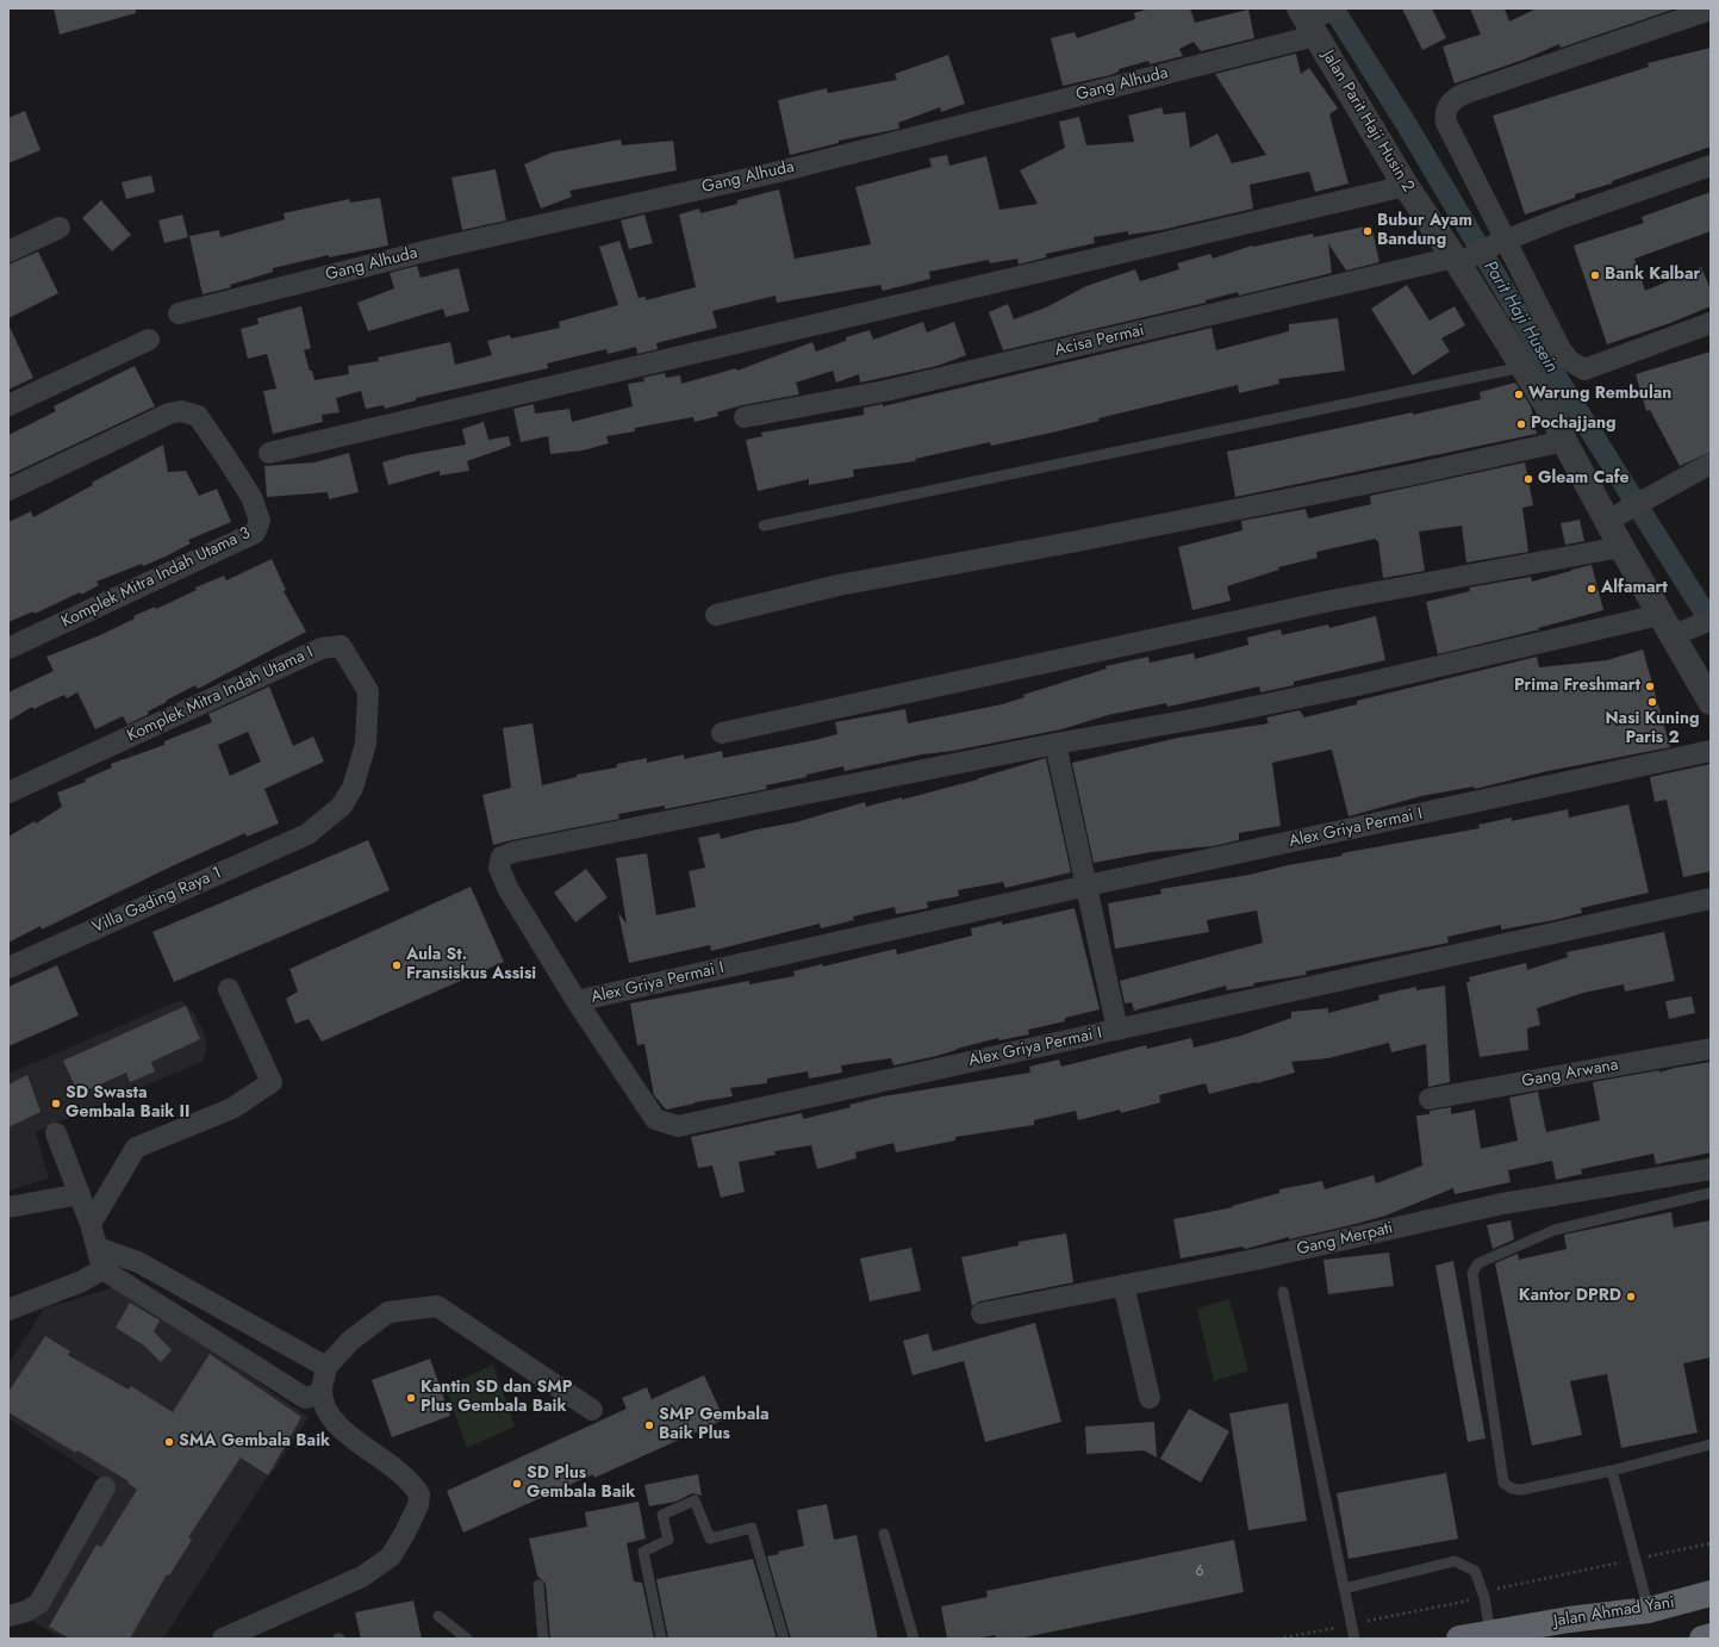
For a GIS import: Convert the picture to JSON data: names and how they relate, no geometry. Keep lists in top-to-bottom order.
{
  "streets": {
    "highway": ["Jalan Ahmad Yani"],
    "street": [
      "Gang Alhuda",
      "Jalan Parit Haji Husin 2",
      "Acisa Permai",
      "Komplek Mitra Indah Utama 3",
      "Komplek Mitra Indah Utama I",
      "Alex Griya Permai I",
      "Villa Gading Raya 1",
      "Gang Arwana",
      "Gang Merpati"
    ]
  },
  "crossings": [
    ["Gang Alhuda", "Jalan Parit Haji Husin 2"],
    ["Jalan Parit Haji Husin 2", "Acisa Permai"],
    ["Komplek Mitra Indah Utama I", "Villa Gading Raya 1"]
  ],
  "water": ["Parit Haji Husein"],
  "places": [
    "Bubur Ayam Bandung",
    "Bank Kalbar",
    "Warung Rembulan",
    "Pochajjang",
    "Gleam Cafe",
    "Alfamart",
    "Prima Freshmart",
    "Nasi Kuning Paris 2",
    "Aula St. Fransiskus Assisi",
    "SD Swasta Gembala Baik II",
    "Kantor DPRD",
    "Kantin SD dan SMP Plus Gembala Baik",
    "SMP Gembala Baik Plus",
    "SMA Gembala Baik",
    "SD Plus Gembala Baik"
  ],
  "house_numbers": ["6"]
}
